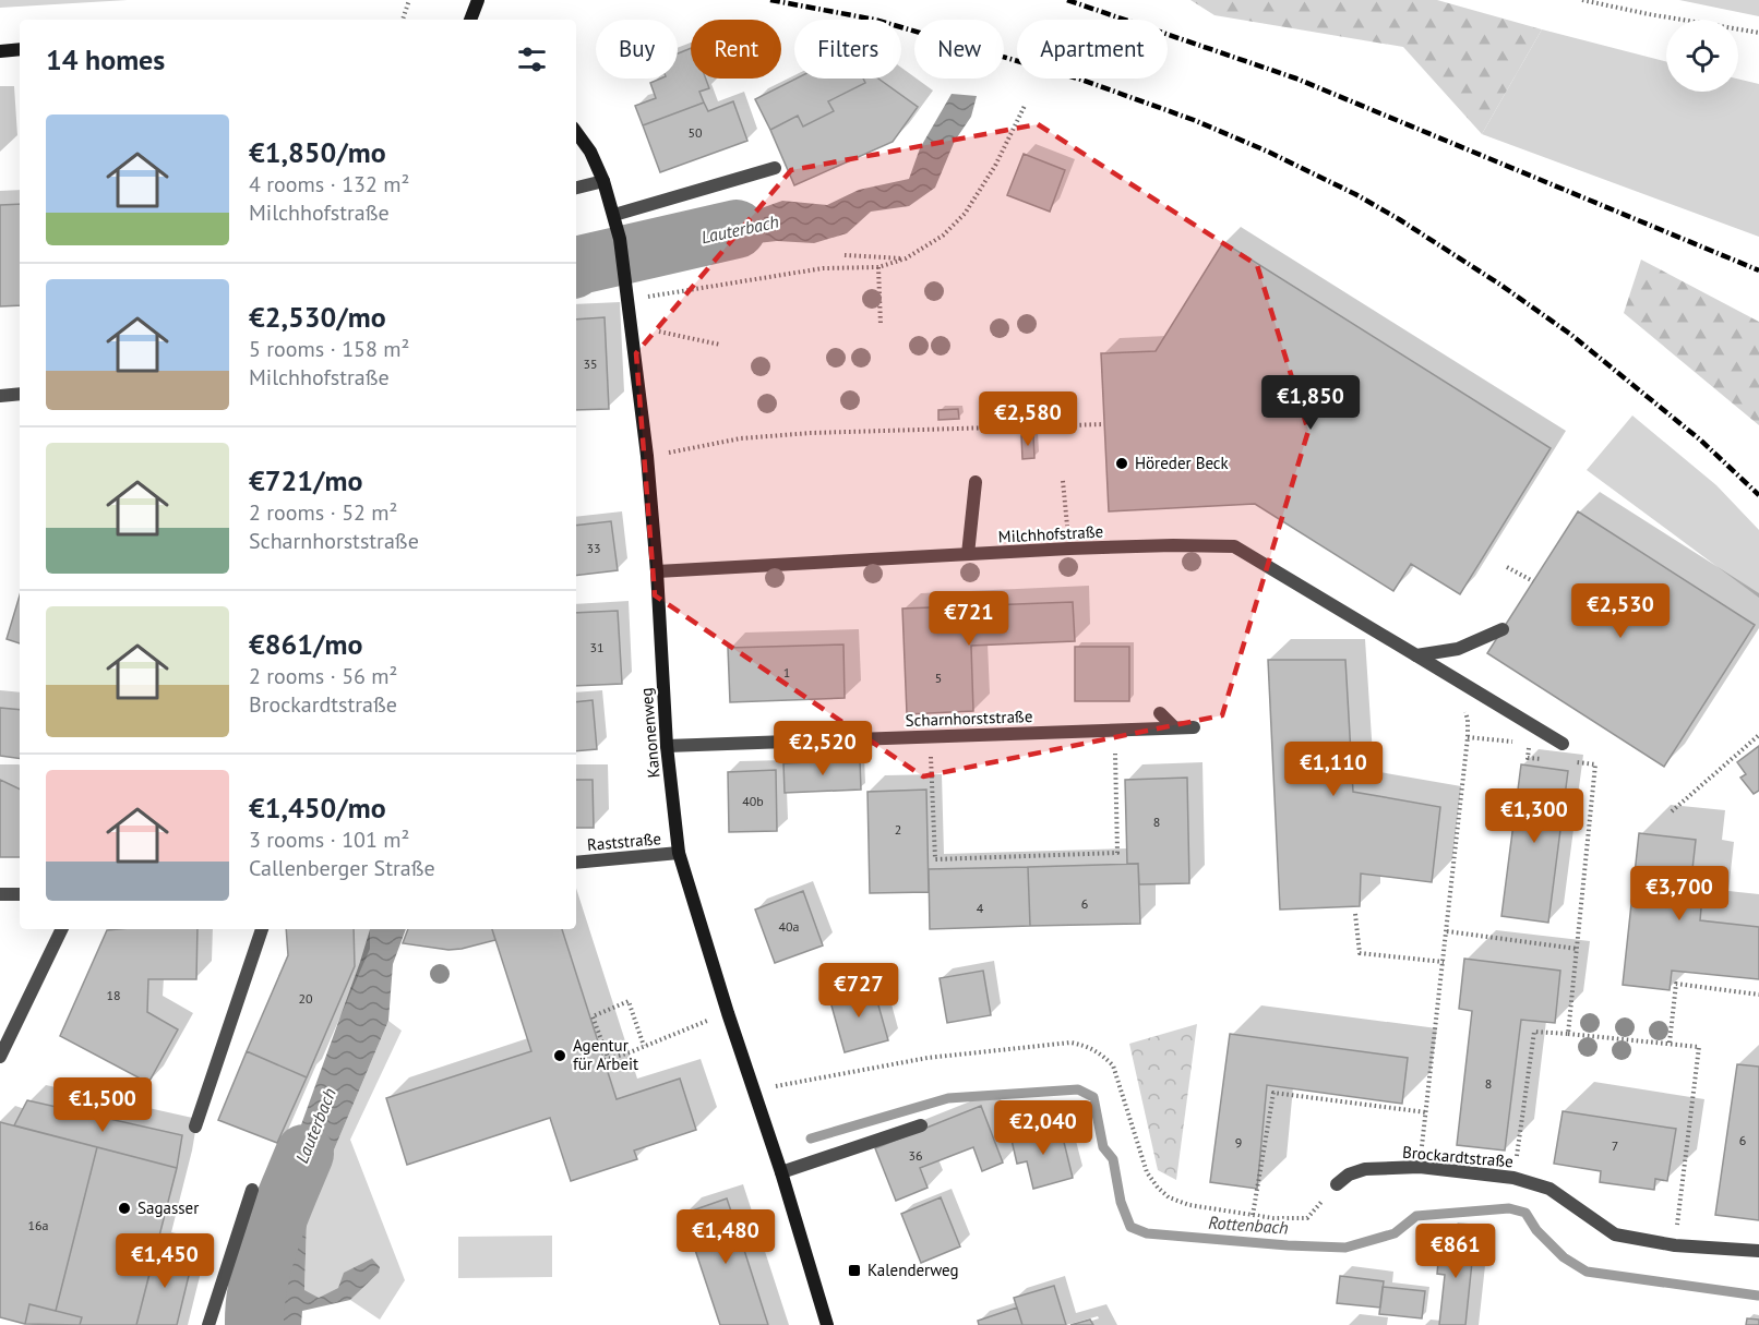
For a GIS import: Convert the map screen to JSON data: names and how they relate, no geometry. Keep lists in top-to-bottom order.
{
  "streets": {
    "street": [
      "Milchhofstraße",
      "Scharnhorststraße",
      "Kanonenweg",
      "Raststraße",
      "Brockardtstraße"
    ]
  },
  "crossings": [
    ["Milchhofstraße", "Kanonenweg"],
    ["Scharnhorststraße", "Kanonenweg"],
    ["Kanonenweg", "Raststraße"]
  ],
  "water": ["Lauterbach", "Rottenbach"],
  "places": {
    "other": ["Höreder Beck", "Agentur für Arbeit", "Sagasser"],
    "transit": ["Kalenderweg"]
  },
  "house_numbers": [
    "50",
    "35",
    "33",
    "31",
    "1",
    "5",
    "40b",
    "8",
    "2",
    "6",
    "4",
    "40a",
    "18",
    "20",
    "8",
    "6",
    "9",
    "7",
    "36",
    "16a"
  ],
  "page": {
    "chip": [
      "Buy",
      "Rent",
      "Filters",
      "New",
      "Apartment"
    ],
    "heading": "14 homes",
    "list": [
      {
        "name": "€1,850/mo",
        "note": "4 rooms · 132 m² · Milchhofstraße"
      },
      {
        "name": "€2,530/mo",
        "note": "5 rooms · 158 m² · Milchhofstraße"
      },
      {
        "name": "€721/mo",
        "note": "2 rooms · 52 m² · Scharnhorststraße"
      },
      {
        "name": "€861/mo",
        "note": "2 rooms · 56 m² · Brockardtstraße"
      },
      {
        "name": "€1,450/mo",
        "note": "3 rooms · 101 m² · Callenberger Straße"
      }
    ],
    "price": [
      "€1,850",
      "€2,580",
      "€2,530",
      "€721",
      "€2,520",
      "€1,110",
      "€1,300",
      "€3,700",
      "€727",
      "€1,500",
      "€2,040",
      "€1,480",
      "€861",
      "€1,450"
    ]
  }
}
